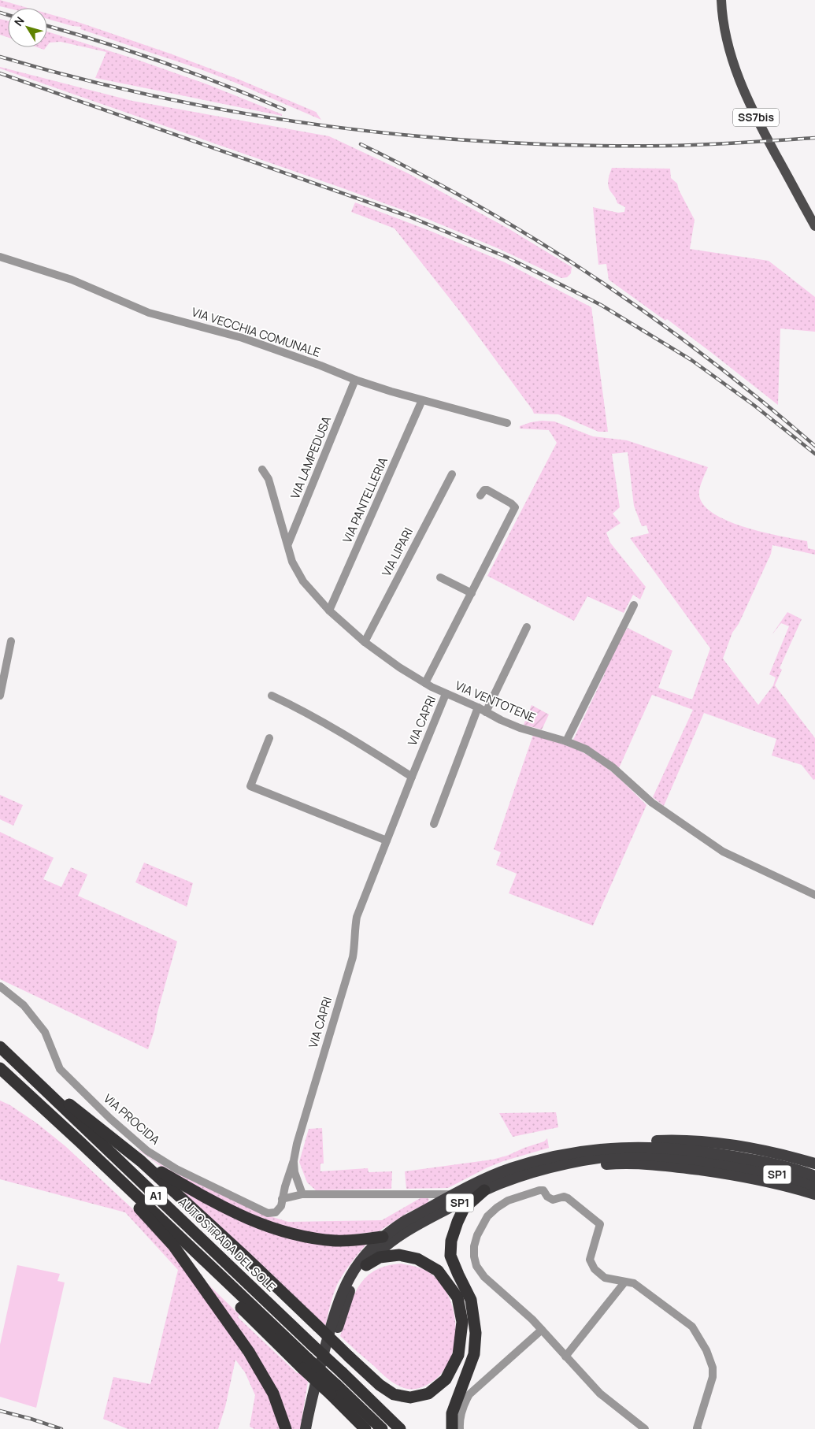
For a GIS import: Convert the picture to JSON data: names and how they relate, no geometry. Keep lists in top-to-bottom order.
{
  "streets": {
    "highway": ["SP1", "A1", "AUTOSTRADA DEL SOLE"],
    "main road": ["SS7bis"],
    "street": [
      "VIA VECCHIA COMUNALE",
      "VIA LAMPEDUSA",
      "VIA PANTELLERIA",
      "VIA LIPARI",
      "VIA VENTOTENE",
      "VIA CAPRI",
      "VIA PROCIDA"
    ]
  },
  "crossings": [
    ["VIA VECCHIA COMUNALE", "VIA LAMPEDUSA"],
    ["VIA VECCHIA COMUNALE", "VIA PANTELLERIA"],
    ["VIA LAMPEDUSA", "VIA VENTOTENE"],
    ["VIA PANTELLERIA", "VIA VENTOTENE"],
    ["VIA LIPARI", "VIA VENTOTENE"],
    ["VIA VENTOTENE", "VIA CAPRI"],
    ["VIA CAPRI", "VIA PROCIDA"]
  ],
  "north": "top left"
}
